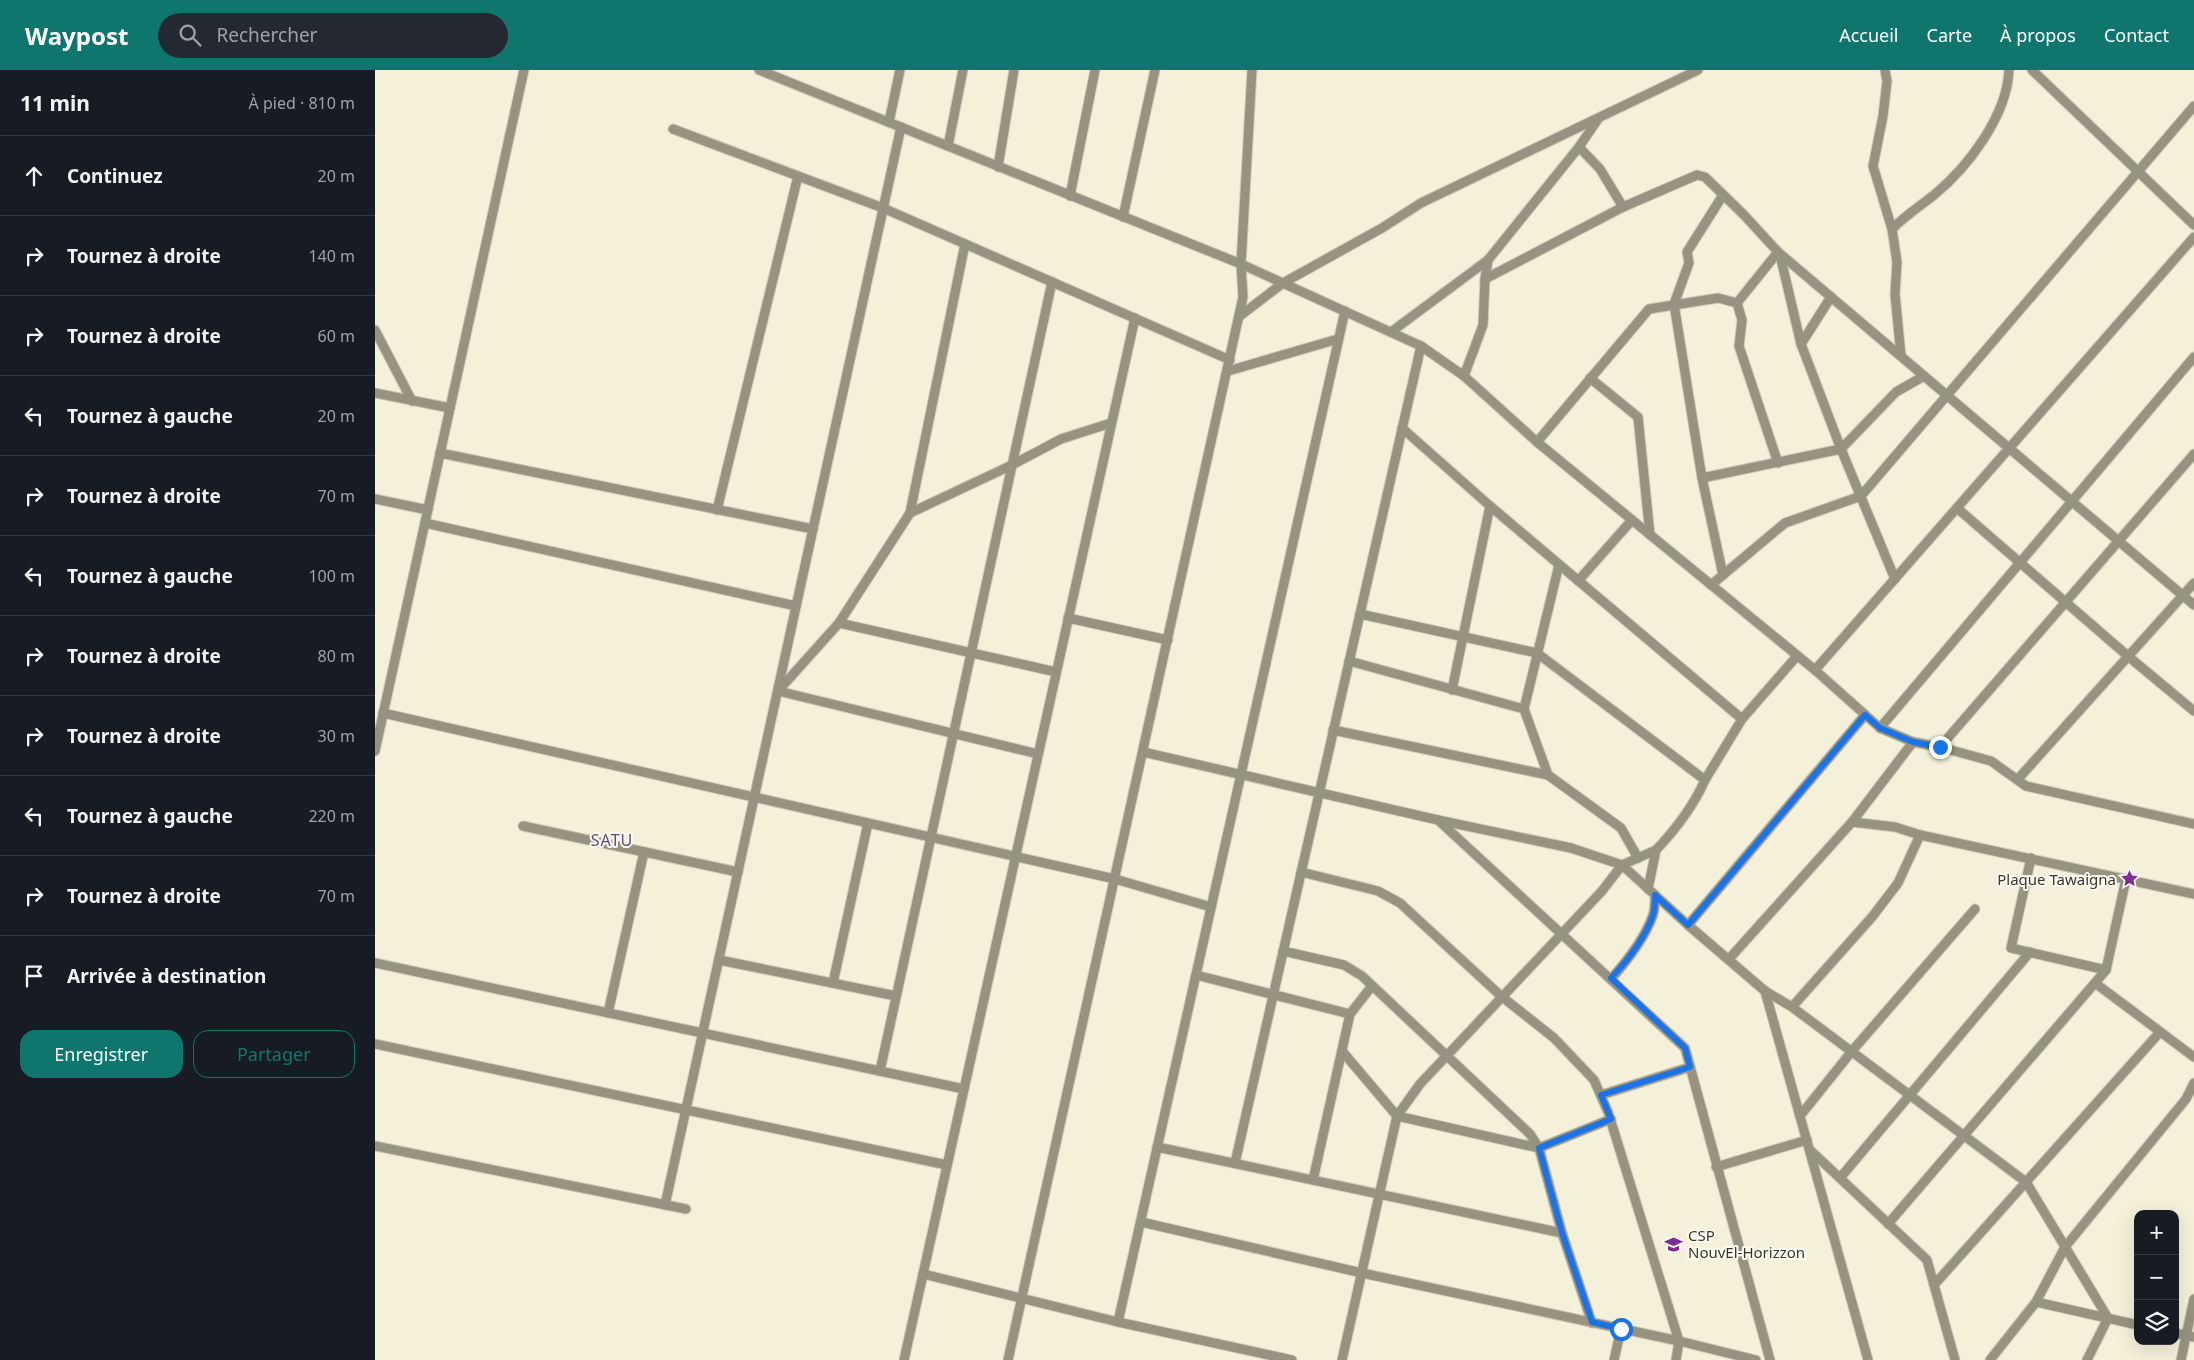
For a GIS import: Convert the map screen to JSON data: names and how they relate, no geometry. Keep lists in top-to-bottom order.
{
  "districts": ["SATU"],
  "places": {
    "place": ["Plaque Tawaigna"],
    "school or university": ["CSP NouvEl-Horizzon"]
  },
  "page": {
    "header": "Waypost",
    "search": "Rechercher",
    "nav": [
      "Accueil",
      "Carte",
      "À propos",
      "Contact"
    ],
    "heading": ["11 min", "À pied · 810 m"],
    "list": [
      ["Continuez", "20 m"],
      ["Tournez à droite", "140 m"],
      ["Tournez à droite", "60 m"],
      ["Tournez à gauche", "20 m"],
      ["Tournez à droite", "70 m"],
      ["Tournez à gauche", "100 m"],
      ["Tournez à droite", "80 m"],
      ["Tournez à droite", "30 m"],
      ["Tournez à gauche", "220 m"],
      ["Tournez à droite", "70 m"],
      "Arrivée à destination"
    ],
    "buttons": ["Enregistrer", "Partager"],
    "map_buttons": ["+", "−"]
  }
}
